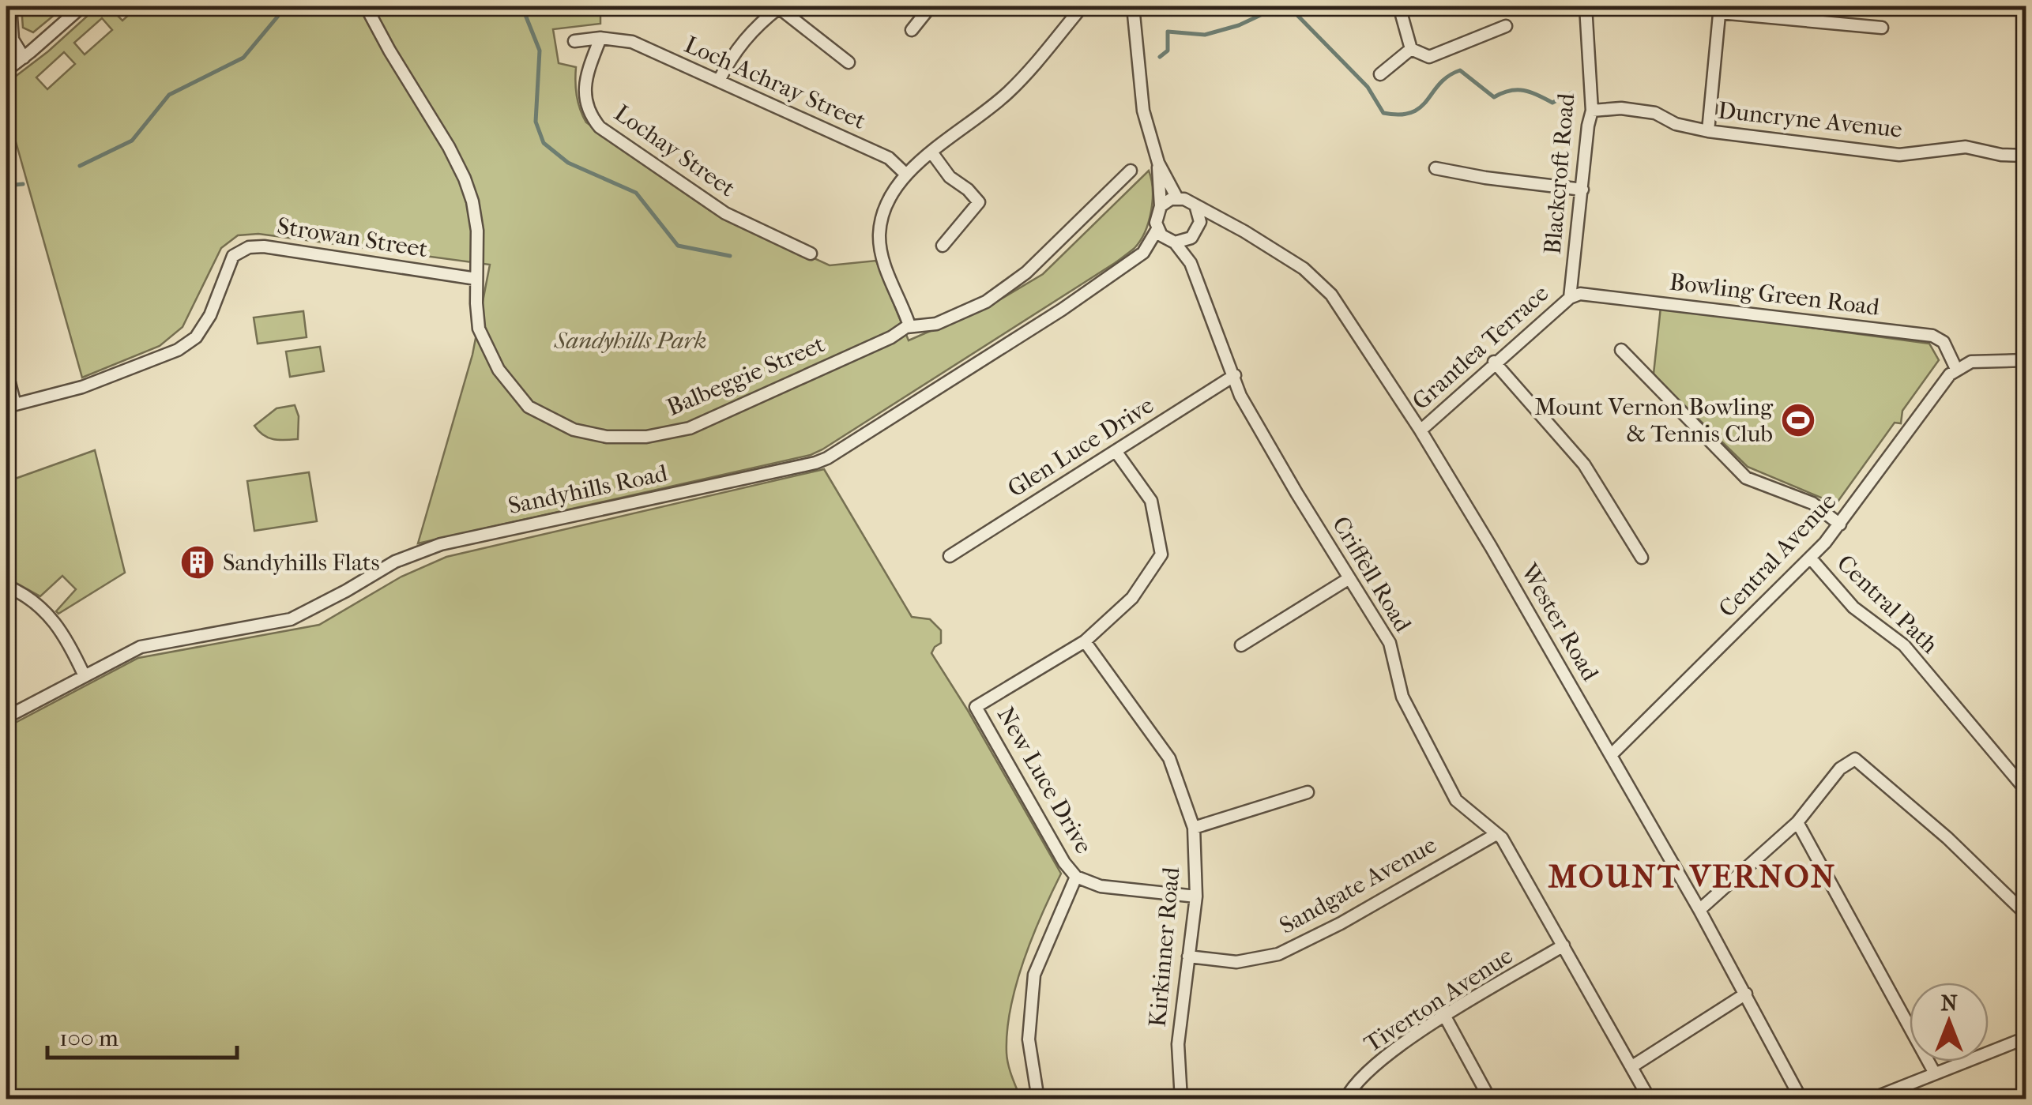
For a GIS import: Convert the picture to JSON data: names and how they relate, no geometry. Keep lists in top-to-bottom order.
{
  "streets": {
    "street": [
      "Loch Achray Street",
      "Duncryne Avenue",
      "Lochay Street",
      "Blackcroft Road",
      "Strowan Street",
      "Bowling Green Road",
      "Grantlea Terrace",
      "Balbeggie Street",
      "Glen Luce Drive",
      "Sandyhills Road",
      "Central Avenue",
      "Criffell Road",
      "Central Path",
      "Wester Road",
      "New Luce Drive",
      "Sandgate Avenue",
      "Kirkinner Road",
      "Tiverton Avenue"
    ]
  },
  "crossings": [
    ["Loch Achray Street", "Lochay Street"],
    ["Duncryne Avenue", "Blackcroft Road"],
    ["Blackcroft Road", "Bowling Green Road"],
    ["Blackcroft Road", "Grantlea Terrace"],
    ["Strowan Street", "Balbeggie Street"],
    ["Bowling Green Road", "Grantlea Terrace"],
    ["Bowling Green Road", "Central Avenue"],
    ["Grantlea Terrace", "Wester Road"],
    ["Glen Luce Drive", "Criffell Road"],
    ["Glen Luce Drive", "New Luce Drive"],
    ["Sandyhills Road", "Criffell Road"],
    ["Sandyhills Road", "Wester Road"],
    ["Central Avenue", "Central Path"],
    ["Central Avenue", "Wester Road"],
    ["Criffell Road", "Wester Road"],
    ["Criffell Road", "Sandgate Avenue"],
    ["Criffell Road", "Tiverton Avenue"],
    ["New Luce Drive", "Kirkinner Road"],
    ["Sandgate Avenue", "Kirkinner Road"]
  ],
  "districts": ["MOUNT VERNON"],
  "parks": ["Sandyhills Park"],
  "places": {
    "sports": ["Mount Vernon Bowling & Tennis Club"],
    "building": ["Sandyhills Flats"]
  },
  "scale_bar": "100 m",
  "north": "top"
}
